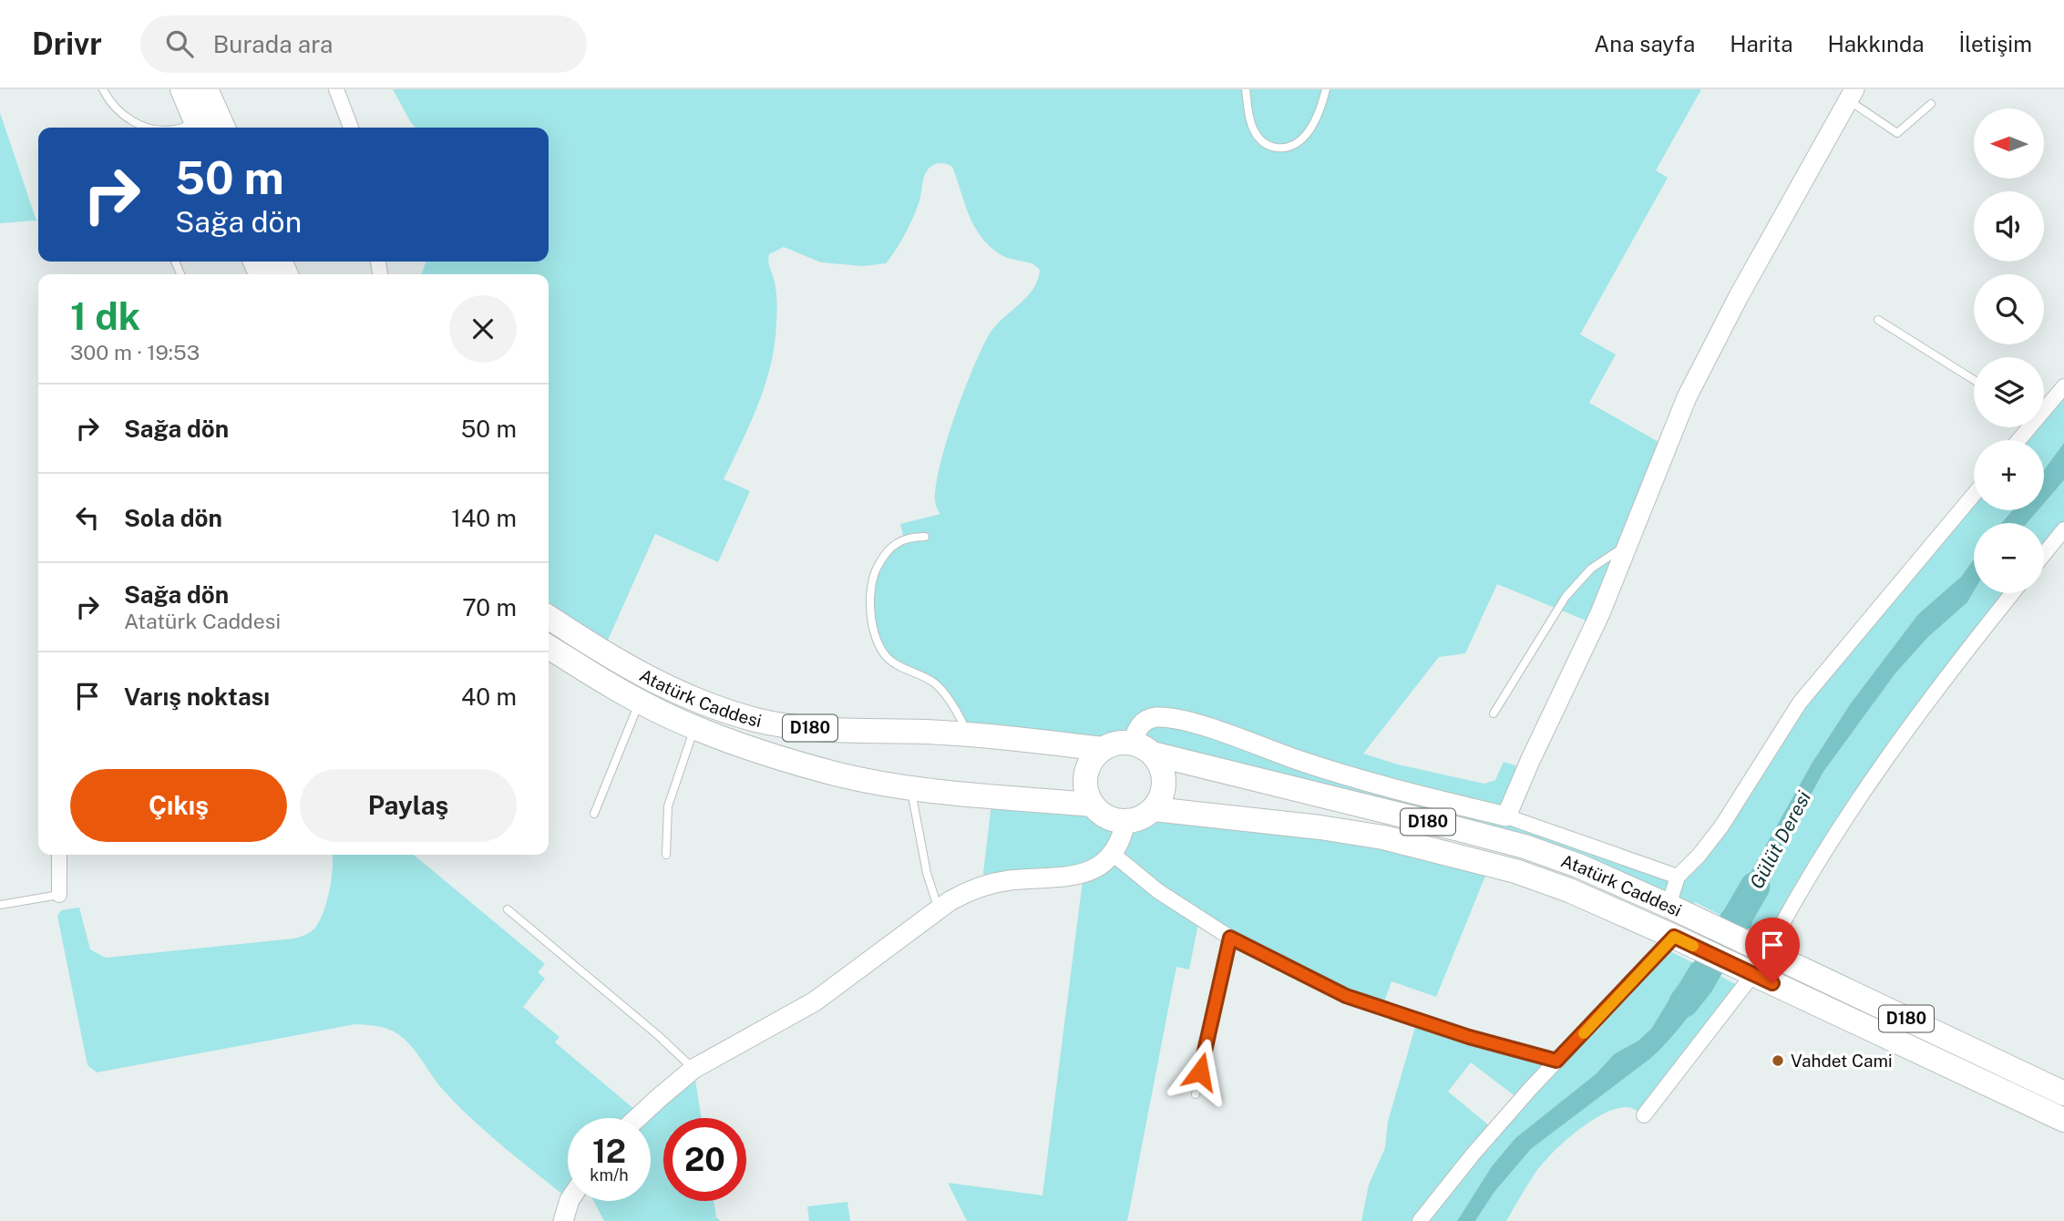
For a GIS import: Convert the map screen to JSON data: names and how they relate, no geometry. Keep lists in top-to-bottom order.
{
  "streets": {
    "highway": ["Atatürk Caddesi", "D180"]
  },
  "water": ["Gülüt Deresi"],
  "places": ["Vahdet Cami"],
  "north": "left",
  "page": {
    "header": "Drivr",
    "search": "Burada ara",
    "nav": [
      "Ana sayfa",
      "Harita",
      "Hakkında",
      "İletişim"
    ],
    "map_buttons": ["+", "−"],
    "turn": ["50 m", "Sağa dön"],
    "heading": ["1 dk", "300 m · 19:53"],
    "list": [
      {
        "name": "Sağa dön",
        "value": "50 m"
      },
      {
        "name": "Sola dön",
        "value": "140 m"
      },
      {
        "name": "Sağa dön",
        "note": "Atatürk Caddesi",
        "value": "70 m"
      },
      {
        "name": "Varış noktası",
        "value": "40 m"
      }
    ],
    "buttons": ["Çıkış", "Paylaş"],
    "speed": "12 km/h",
    "limit": "20"
  }
}
